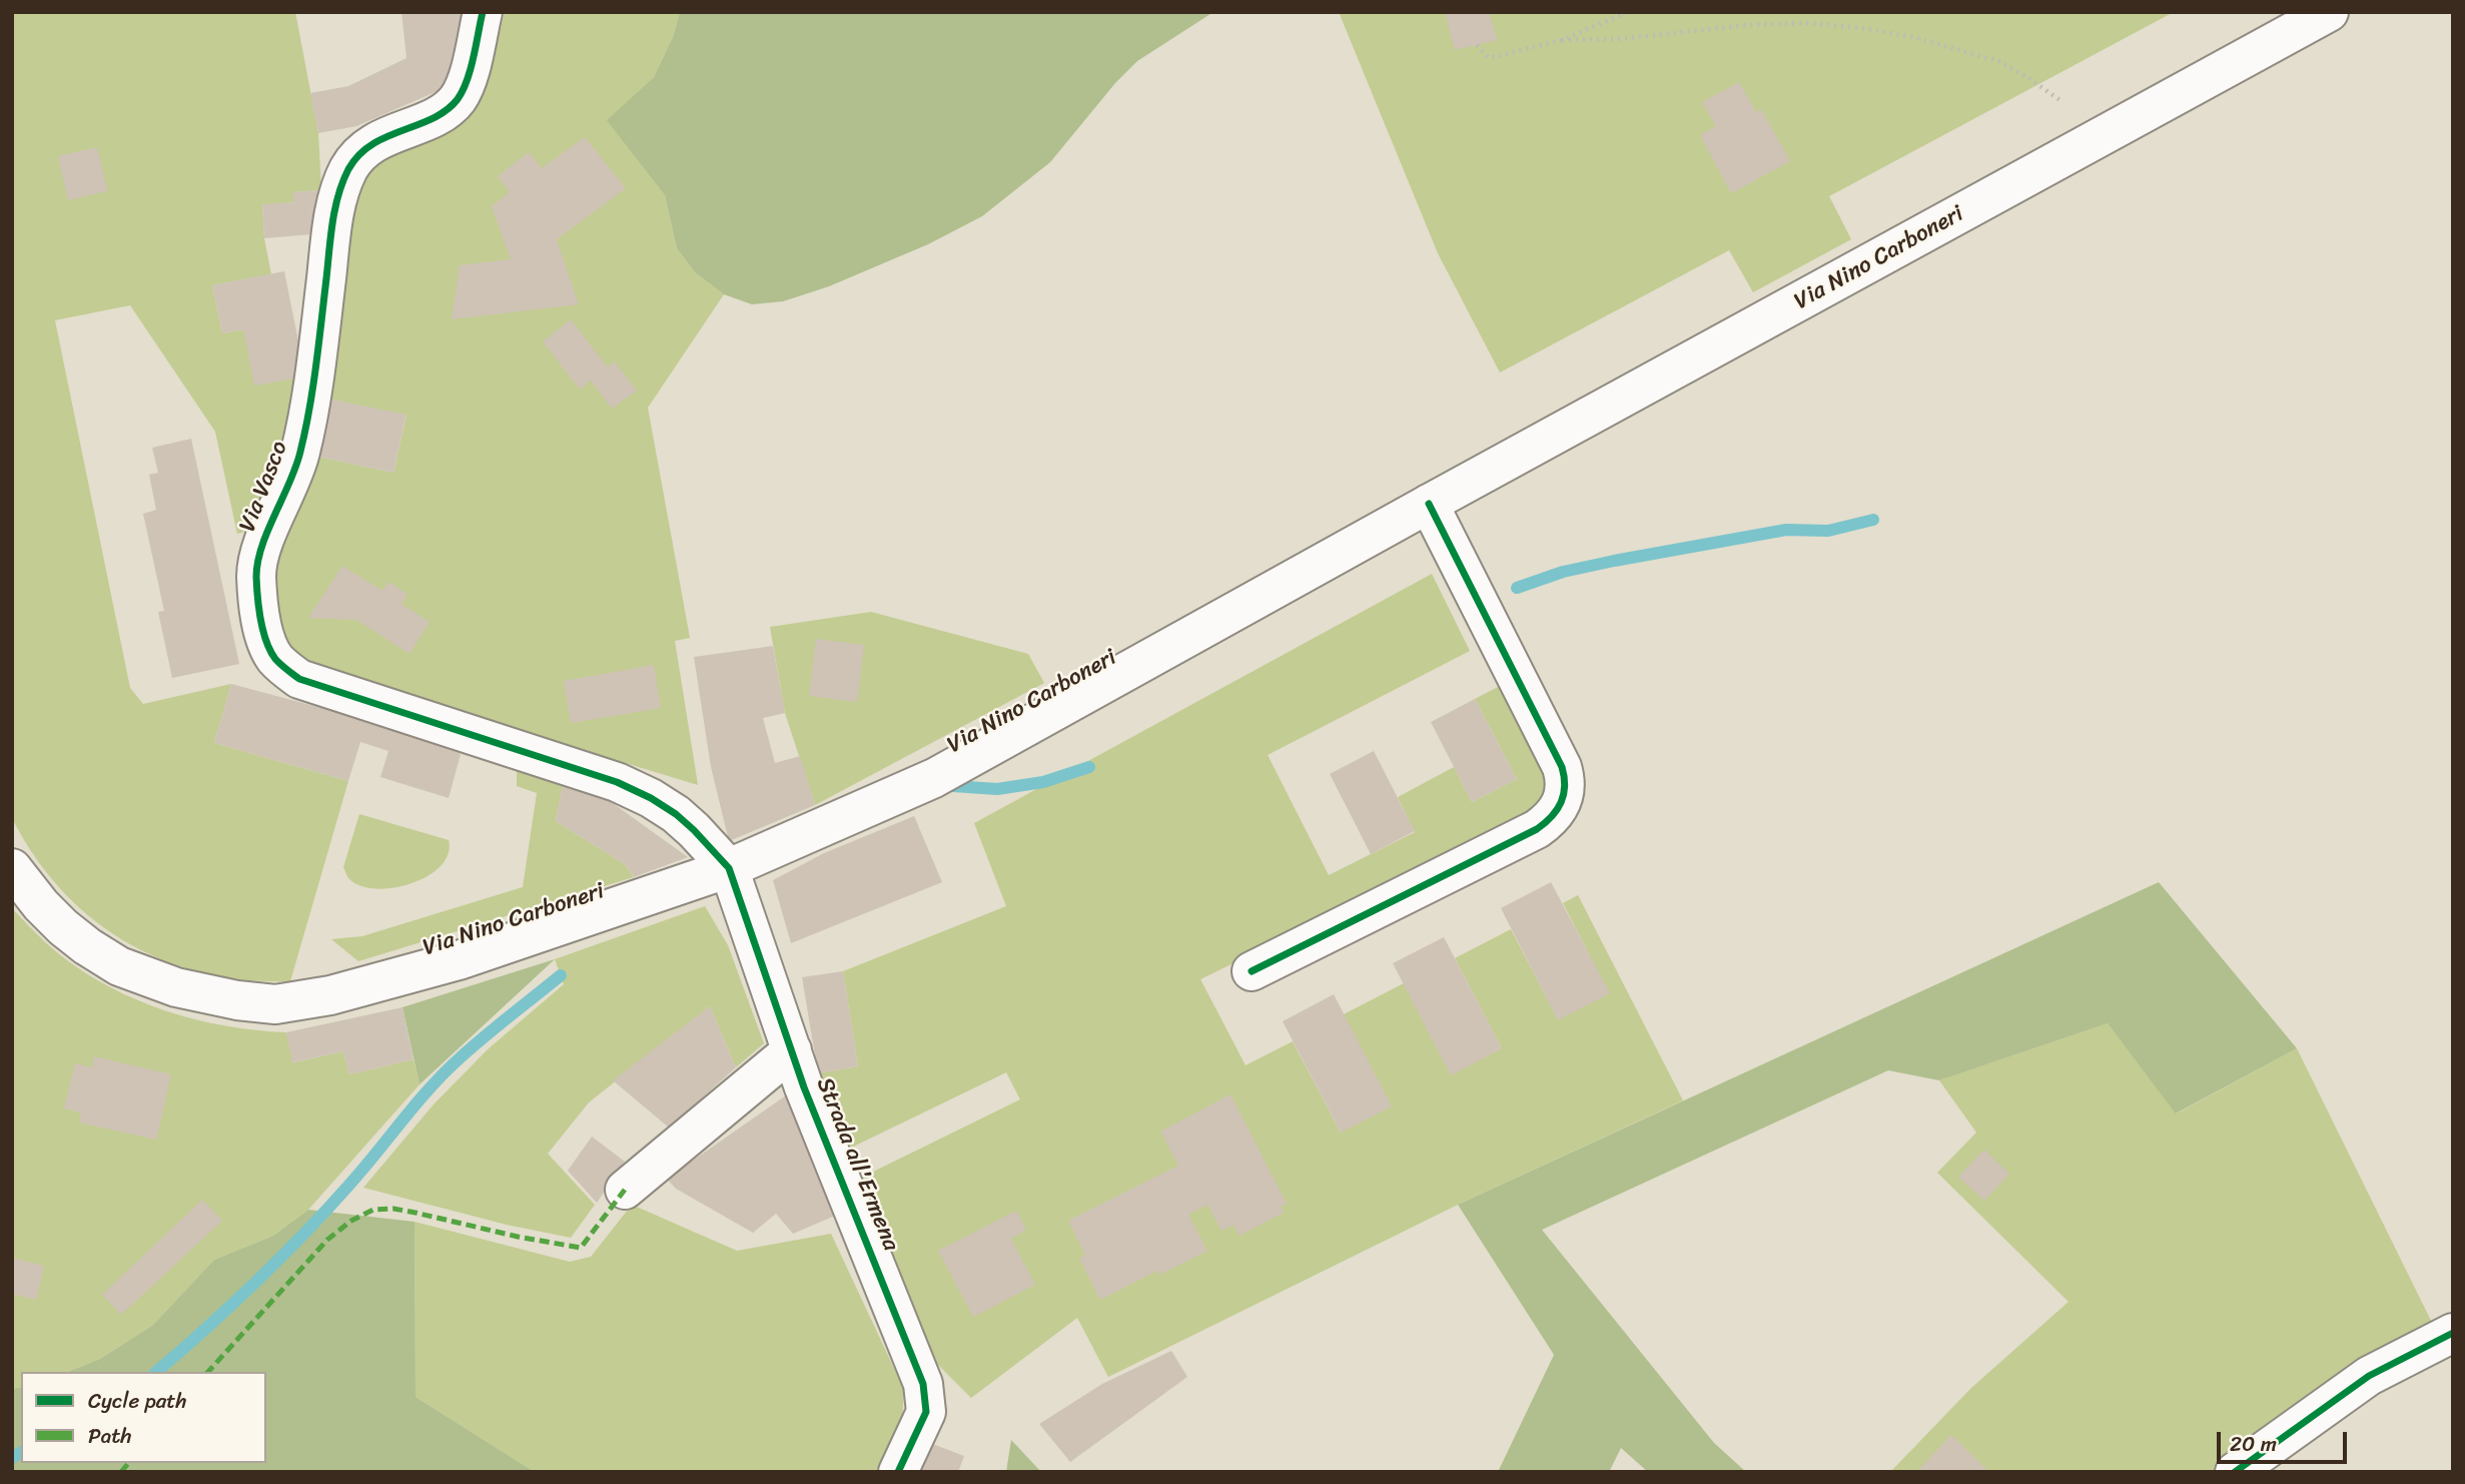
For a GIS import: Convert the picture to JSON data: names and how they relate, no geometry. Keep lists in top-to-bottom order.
{
  "streets": {
    "street": ["Via Nino Carboneri", "Via Vasco", "Strada all'Ermena"]
  },
  "crossings": [
    ["Via Nino Carboneri", "Via Vasco"],
    ["Via Nino Carboneri", "Strada all'Ermena"],
    ["Via Vasco", "Strada all'Ermena"]
  ],
  "legend": ["Cycle path", "Path"],
  "scale_bar": "20 m"
}
